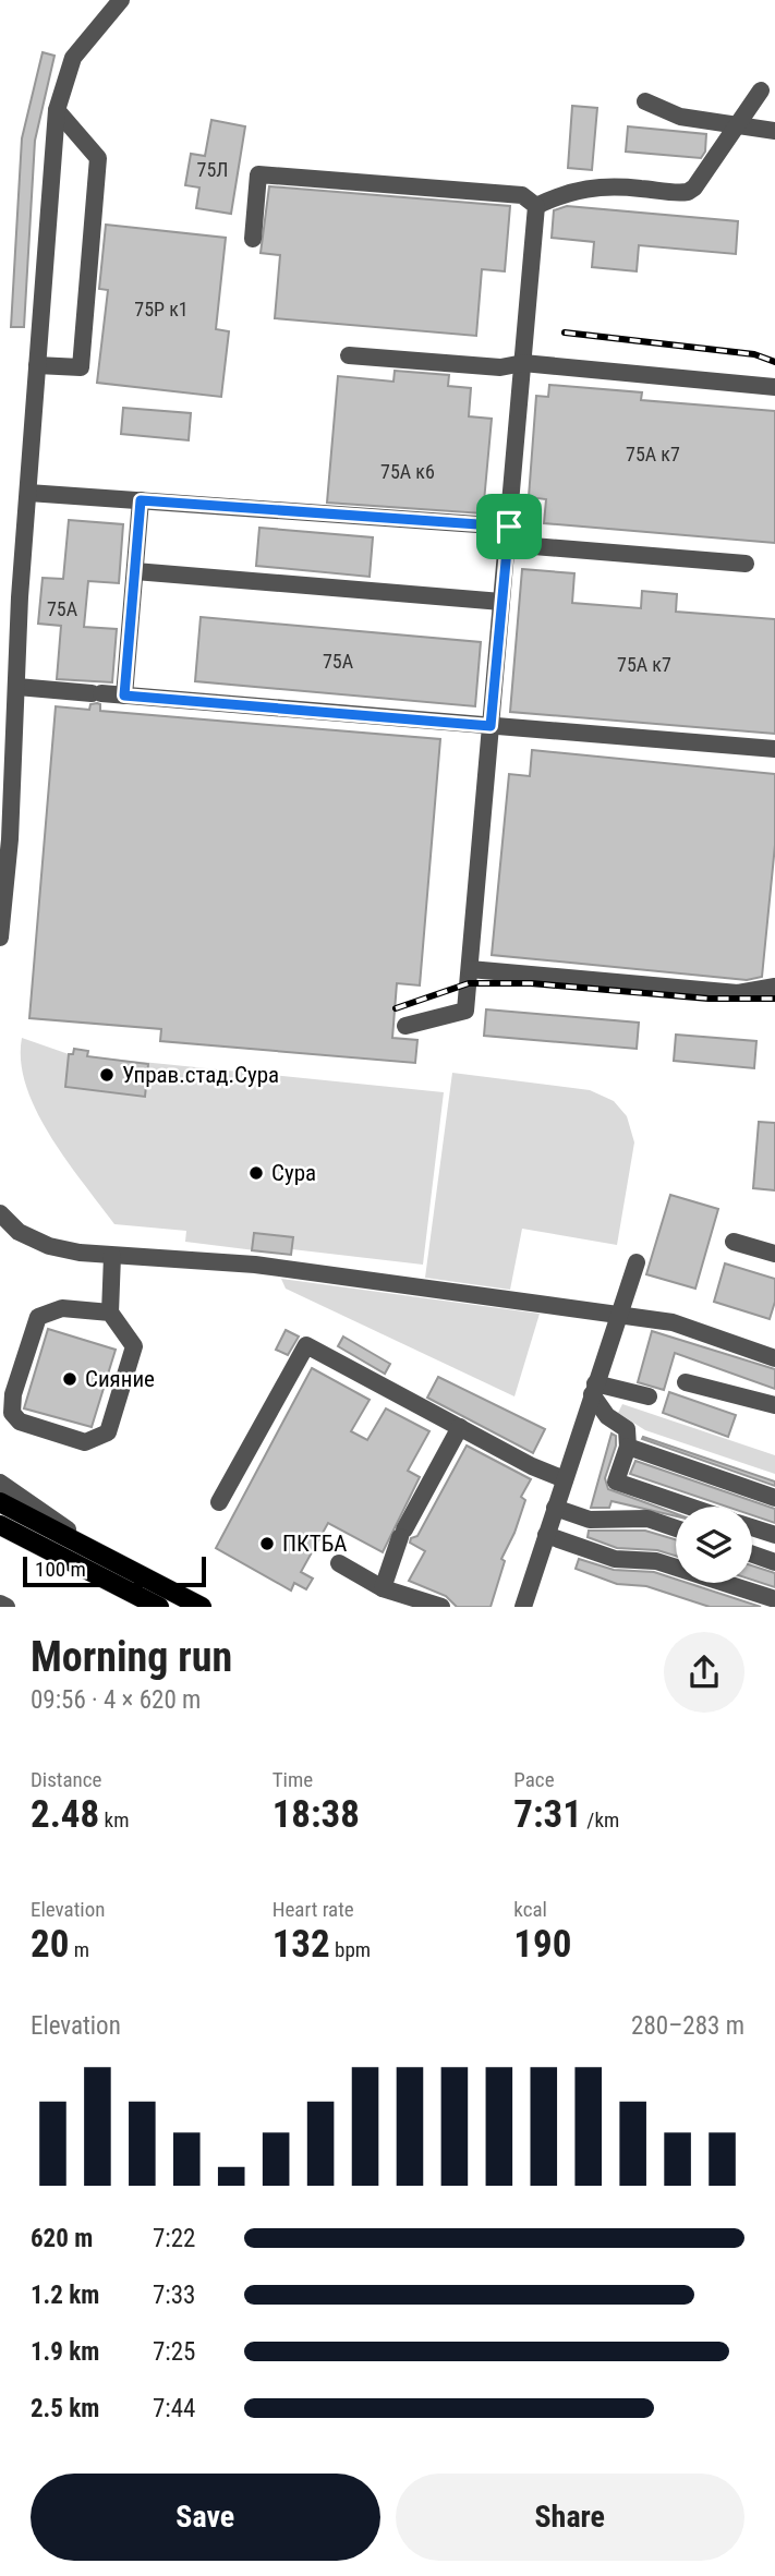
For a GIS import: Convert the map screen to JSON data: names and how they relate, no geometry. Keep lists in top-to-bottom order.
{
  "places": [
    "Управ.стад.Сура",
    "Сура",
    "Сияние",
    "ПКТБА"
  ],
  "house_numbers": [
    "75Л",
    "75Р к1",
    "75А к7",
    "75А к6",
    "75А",
    "75А",
    "75А к7"
  ],
  "scale_bar": "100 m",
  "page": {
    "scale": "100 m",
    "heading": ["Morning run", "09:56 · 4 × 620 m"],
    "stats": [
      ["Distance", "2.48 km"],
      ["Time", "18:38"],
      ["Pace", "7:31 /km"],
      ["Elevation", "20 m"],
      ["Heart rate", "132 bpm"],
      ["kcal", "190"]
    ],
    "chart": ["Elevation", "280–283 m"],
    "list": [
      {
        "name": "620 m",
        "note": "7:22"
      },
      {
        "name": "1.2 km",
        "note": "7:33"
      },
      {
        "name": "1.9 km",
        "note": "7:25"
      },
      {
        "name": "2.5 km",
        "note": "7:44"
      }
    ],
    "buttons": ["Save", "Share"]
  }
}
